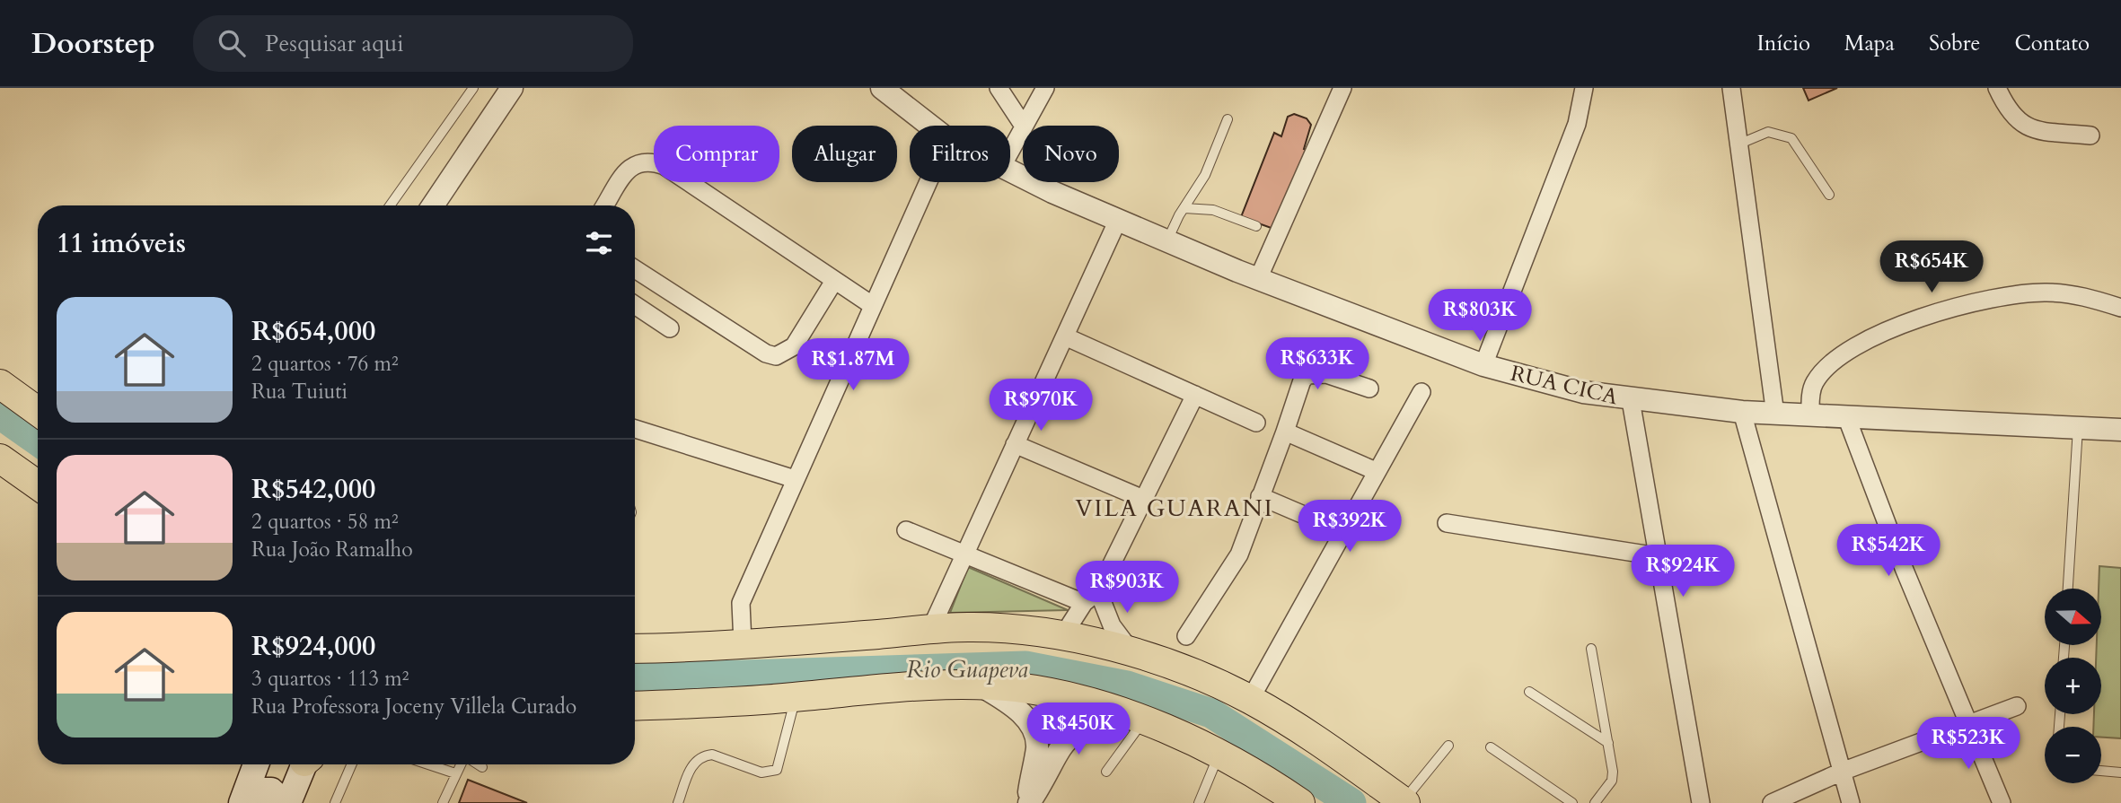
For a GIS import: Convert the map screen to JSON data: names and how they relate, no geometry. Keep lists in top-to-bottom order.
{
  "streets": {
    "street": ["RUA CICA"]
  },
  "districts": ["VILA GUARANI"],
  "water": ["Rio Guapeva"],
  "north": "right",
  "page": {
    "header": "Doorstep",
    "search": "Pesquisar aqui",
    "nav": [
      "Início",
      "Mapa",
      "Sobre",
      "Contato"
    ],
    "chip": [
      "Comprar",
      "Alugar",
      "Filtros",
      "Novo"
    ],
    "heading": "11 imóveis",
    "price": [
      "R$654K",
      "R$803K",
      "R$633K",
      "R$1.87M",
      "R$970K",
      "R$392K",
      "R$542K",
      "R$924K",
      "R$903K",
      "R$450K",
      "R$523K"
    ],
    "list": [
      {
        "name": "R$654,000",
        "note": "2 quartos · 76 m² · Rua Tuiuti"
      },
      {
        "name": "R$542,000",
        "note": "2 quartos · 58 m² · Rua João Ramalho"
      },
      {
        "name": "R$924,000",
        "note": "3 quartos · 113 m² · Rua Professora Joceny Villela Curado"
      }
    ],
    "map_buttons": ["+", "−"]
  }
}
